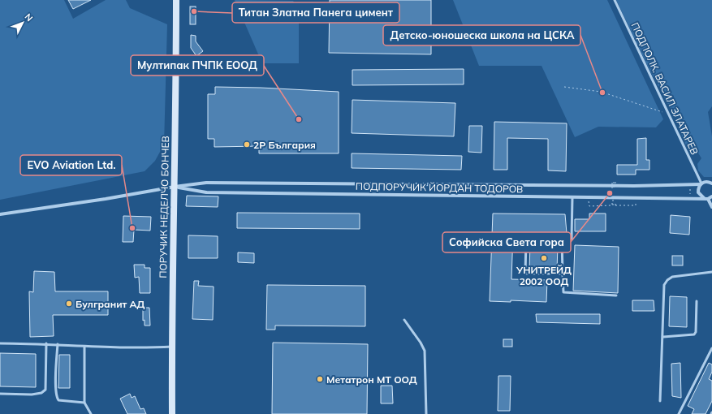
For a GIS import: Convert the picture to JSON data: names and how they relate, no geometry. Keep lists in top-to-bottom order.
{
  "streets": {
    "street": ["ПОДПОРУЧИК ЙОРДАН ТОДОРОВ", "ПОРУЧИК НЕДЕЛЧО БОНЧЕВ"],
    "lane": ["ПОДПОЛК. ВАСИЛ ЗЛАТАРЕВ"]
  },
  "crossings": [
    ["ПОДПОЛК. ВАСИЛ ЗЛАТАРЕВ", "ПОДПОРУЧИК ЙОРДАН ТОДОРОВ"],
    ["ПОДПОРУЧИК ЙОРДАН ТОДОРОВ", "ПОРУЧИК НЕДЕЛЧО БОНЧЕВ"]
  ],
  "places": [
    "Титан Златна Панега цимент",
    "Детско-юношеска школа на ЦСКА",
    "Мултипак ПЧПК ЕООД",
    "2Р България",
    "Софийска Света гора",
    "EVO Aviation Ltd.",
    "УНИТРЕЙД 2002 ООД",
    "Булгранит АД",
    "Метатрон МТ ООД"
  ],
  "north": "top right"
}
